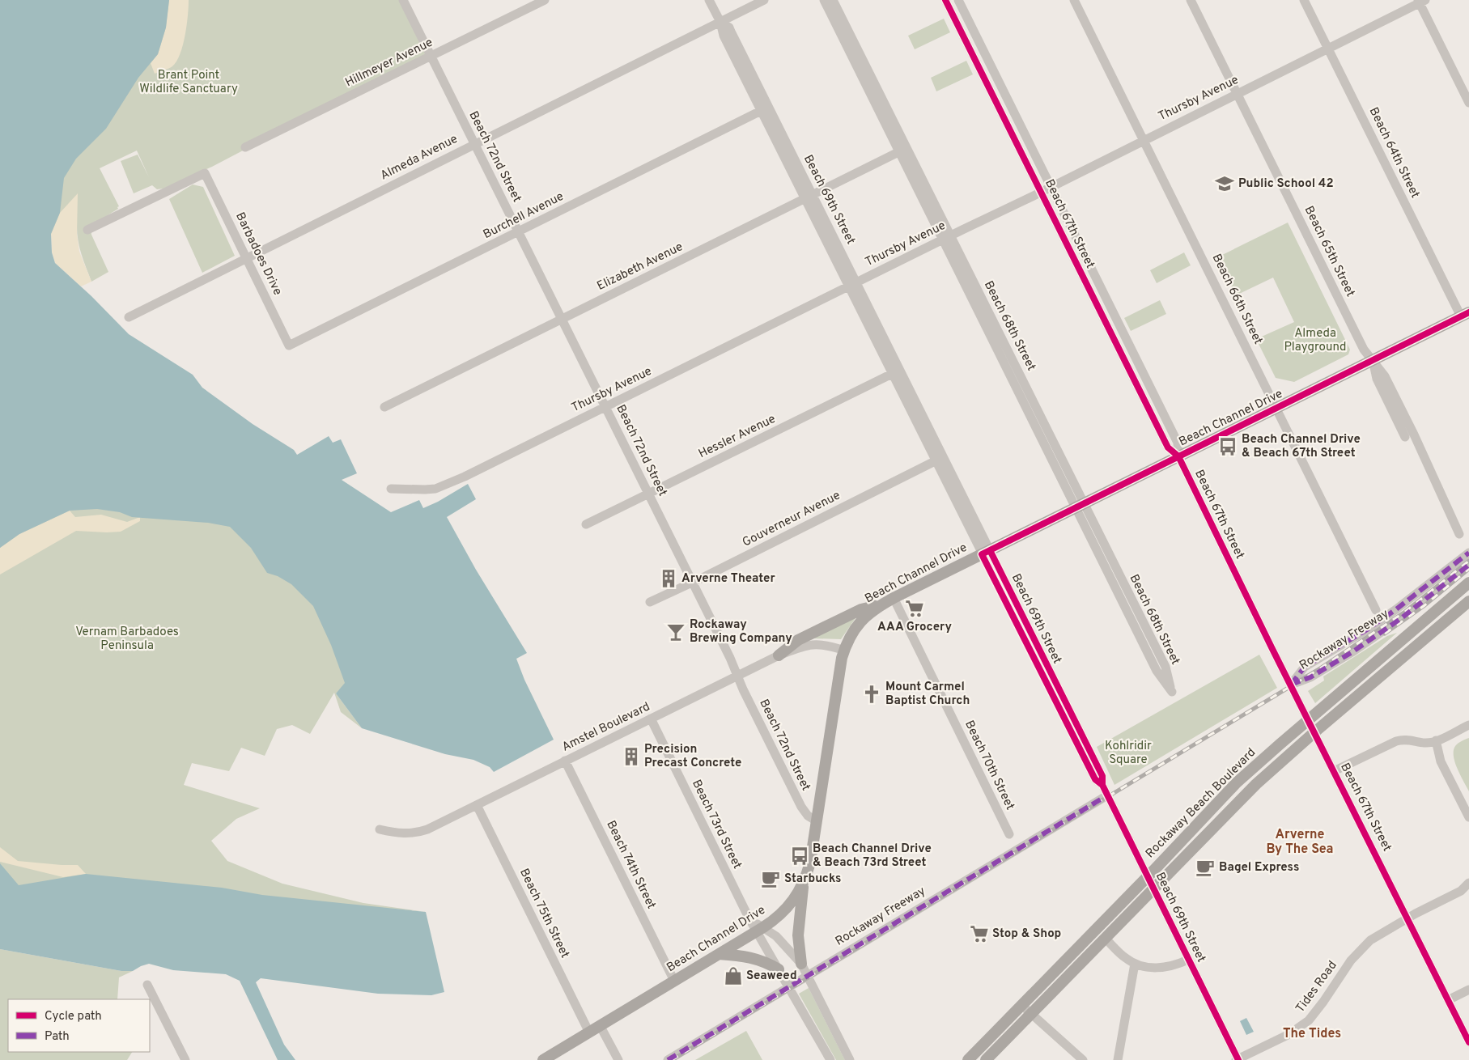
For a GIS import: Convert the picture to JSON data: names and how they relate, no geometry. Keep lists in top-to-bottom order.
{
  "streets": {
    "main road": ["Beach Channel Drive", "Rockaway Beach Boulevard"],
    "street": [
      "Hillmeyer Avenue",
      "Thursby Avenue",
      "Beach 64th Street",
      "Beach 72nd Street",
      "Almeda Avenue",
      "Beach 69th Street",
      "Burchell Avenue",
      "Beach 67th Street",
      "Beach 65th Street",
      "Barbadoes Drive",
      "Elizabeth Avenue",
      "Beach 66th Street",
      "Beach 68th Street",
      "Hessler Avenue",
      "Gouverneur Avenue",
      "Rockaway Freeway",
      "Amstel Boulevard",
      "Beach 70th Street",
      "Beach 73rd Street",
      "Beach 74th Street",
      "Beach 75th Street",
      "Tides Road"
    ]
  },
  "crossings": [
    ["Hillmeyer Avenue", "Beach 72nd Street"],
    ["Thursby Avenue", "Beach 64th Street"],
    ["Thursby Avenue", "Beach 72nd Street"],
    ["Thursby Avenue", "Beach 69th Street"],
    ["Thursby Avenue", "Beach 67th Street"],
    ["Thursby Avenue", "Beach 65th Street"],
    ["Thursby Avenue", "Beach 66th Street"],
    ["Thursby Avenue", "Beach 68th Street"],
    ["Beach 64th Street", "Beach Channel Drive"],
    ["Beach 72nd Street", "Almeda Avenue"],
    ["Beach 72nd Street", "Burchell Avenue"],
    ["Beach 72nd Street", "Elizabeth Avenue"],
    ["Beach 72nd Street", "Beach Channel Drive"],
    ["Beach 72nd Street", "Hessler Avenue"],
    ["Beach 72nd Street", "Gouverneur Avenue"],
    ["Beach 72nd Street", "Amstel Boulevard"],
    ["Almeda Avenue", "Beach 69th Street"],
    ["Almeda Avenue", "Barbadoes Drive"],
    ["Beach 69th Street", "Burchell Avenue"],
    ["Beach 69th Street", "Elizabeth Avenue"],
    ["Beach 69th Street", "Beach Channel Drive"],
    ["Beach 69th Street", "Hessler Avenue"],
    ["Beach 69th Street", "Gouverneur Avenue"],
    ["Beach 69th Street", "Rockaway Freeway"],
    ["Beach 69th Street", "Rockaway Beach Boulevard"],
    ["Beach 69th Street", "Tides Road"],
    ["Burchell Avenue", "Barbadoes Drive"],
    ["Beach 67th Street", "Beach Channel Drive"],
    ["Beach 67th Street", "Rockaway Freeway"],
    ["Beach 67th Street", "Rockaway Beach Boulevard"],
    ["Beach 67th Street", "Tides Road"],
    ["Beach 65th Street", "Beach Channel Drive"],
    ["Elizabeth Avenue", "Beach 68th Street"],
    ["Beach 66th Street", "Beach Channel Drive"],
    ["Beach 68th Street", "Beach Channel Drive"],
    ["Beach Channel Drive", "Amstel Boulevard"],
    ["Beach Channel Drive", "Beach 70th Street"],
    ["Beach Channel Drive", "Beach 73rd Street"],
    ["Beach Channel Drive", "Beach 74th Street"],
    ["Beach Channel Drive", "Beach 75th Street"],
    ["Rockaway Freeway", "Beach 73rd Street"],
    ["Amstel Boulevard", "Beach 73rd Street"],
    ["Amstel Boulevard", "Beach 74th Street"],
    ["Amstel Boulevard", "Beach 75th Street"]
  ],
  "districts": ["Arverne By The Sea", "The Tides"],
  "parks": [
    "Brant Point Wildlife Sanctuary",
    "Almeda Playground",
    "Vernam Barbadoes Peninsula",
    "Kohlridir Square"
  ],
  "places": {
    "school or university": ["Public School 42"],
    "bus stop": ["Beach Channel Drive & Beach 67th Street", "Beach Channel Drive & Beach 73rd Street"],
    "building": ["Arverne Theater", "Precision Precast Concrete"],
    "supermarket": ["AAA Grocery", "Stop & Shop"],
    "bar": ["Rockaway Brewing Company"],
    "church": ["Mount Carmel Baptist Church"],
    "cafe": ["Bagel Express", "Starbucks"],
    "shop": ["Seaweed"]
  },
  "legend": ["Cycle path", "Path"]
}
